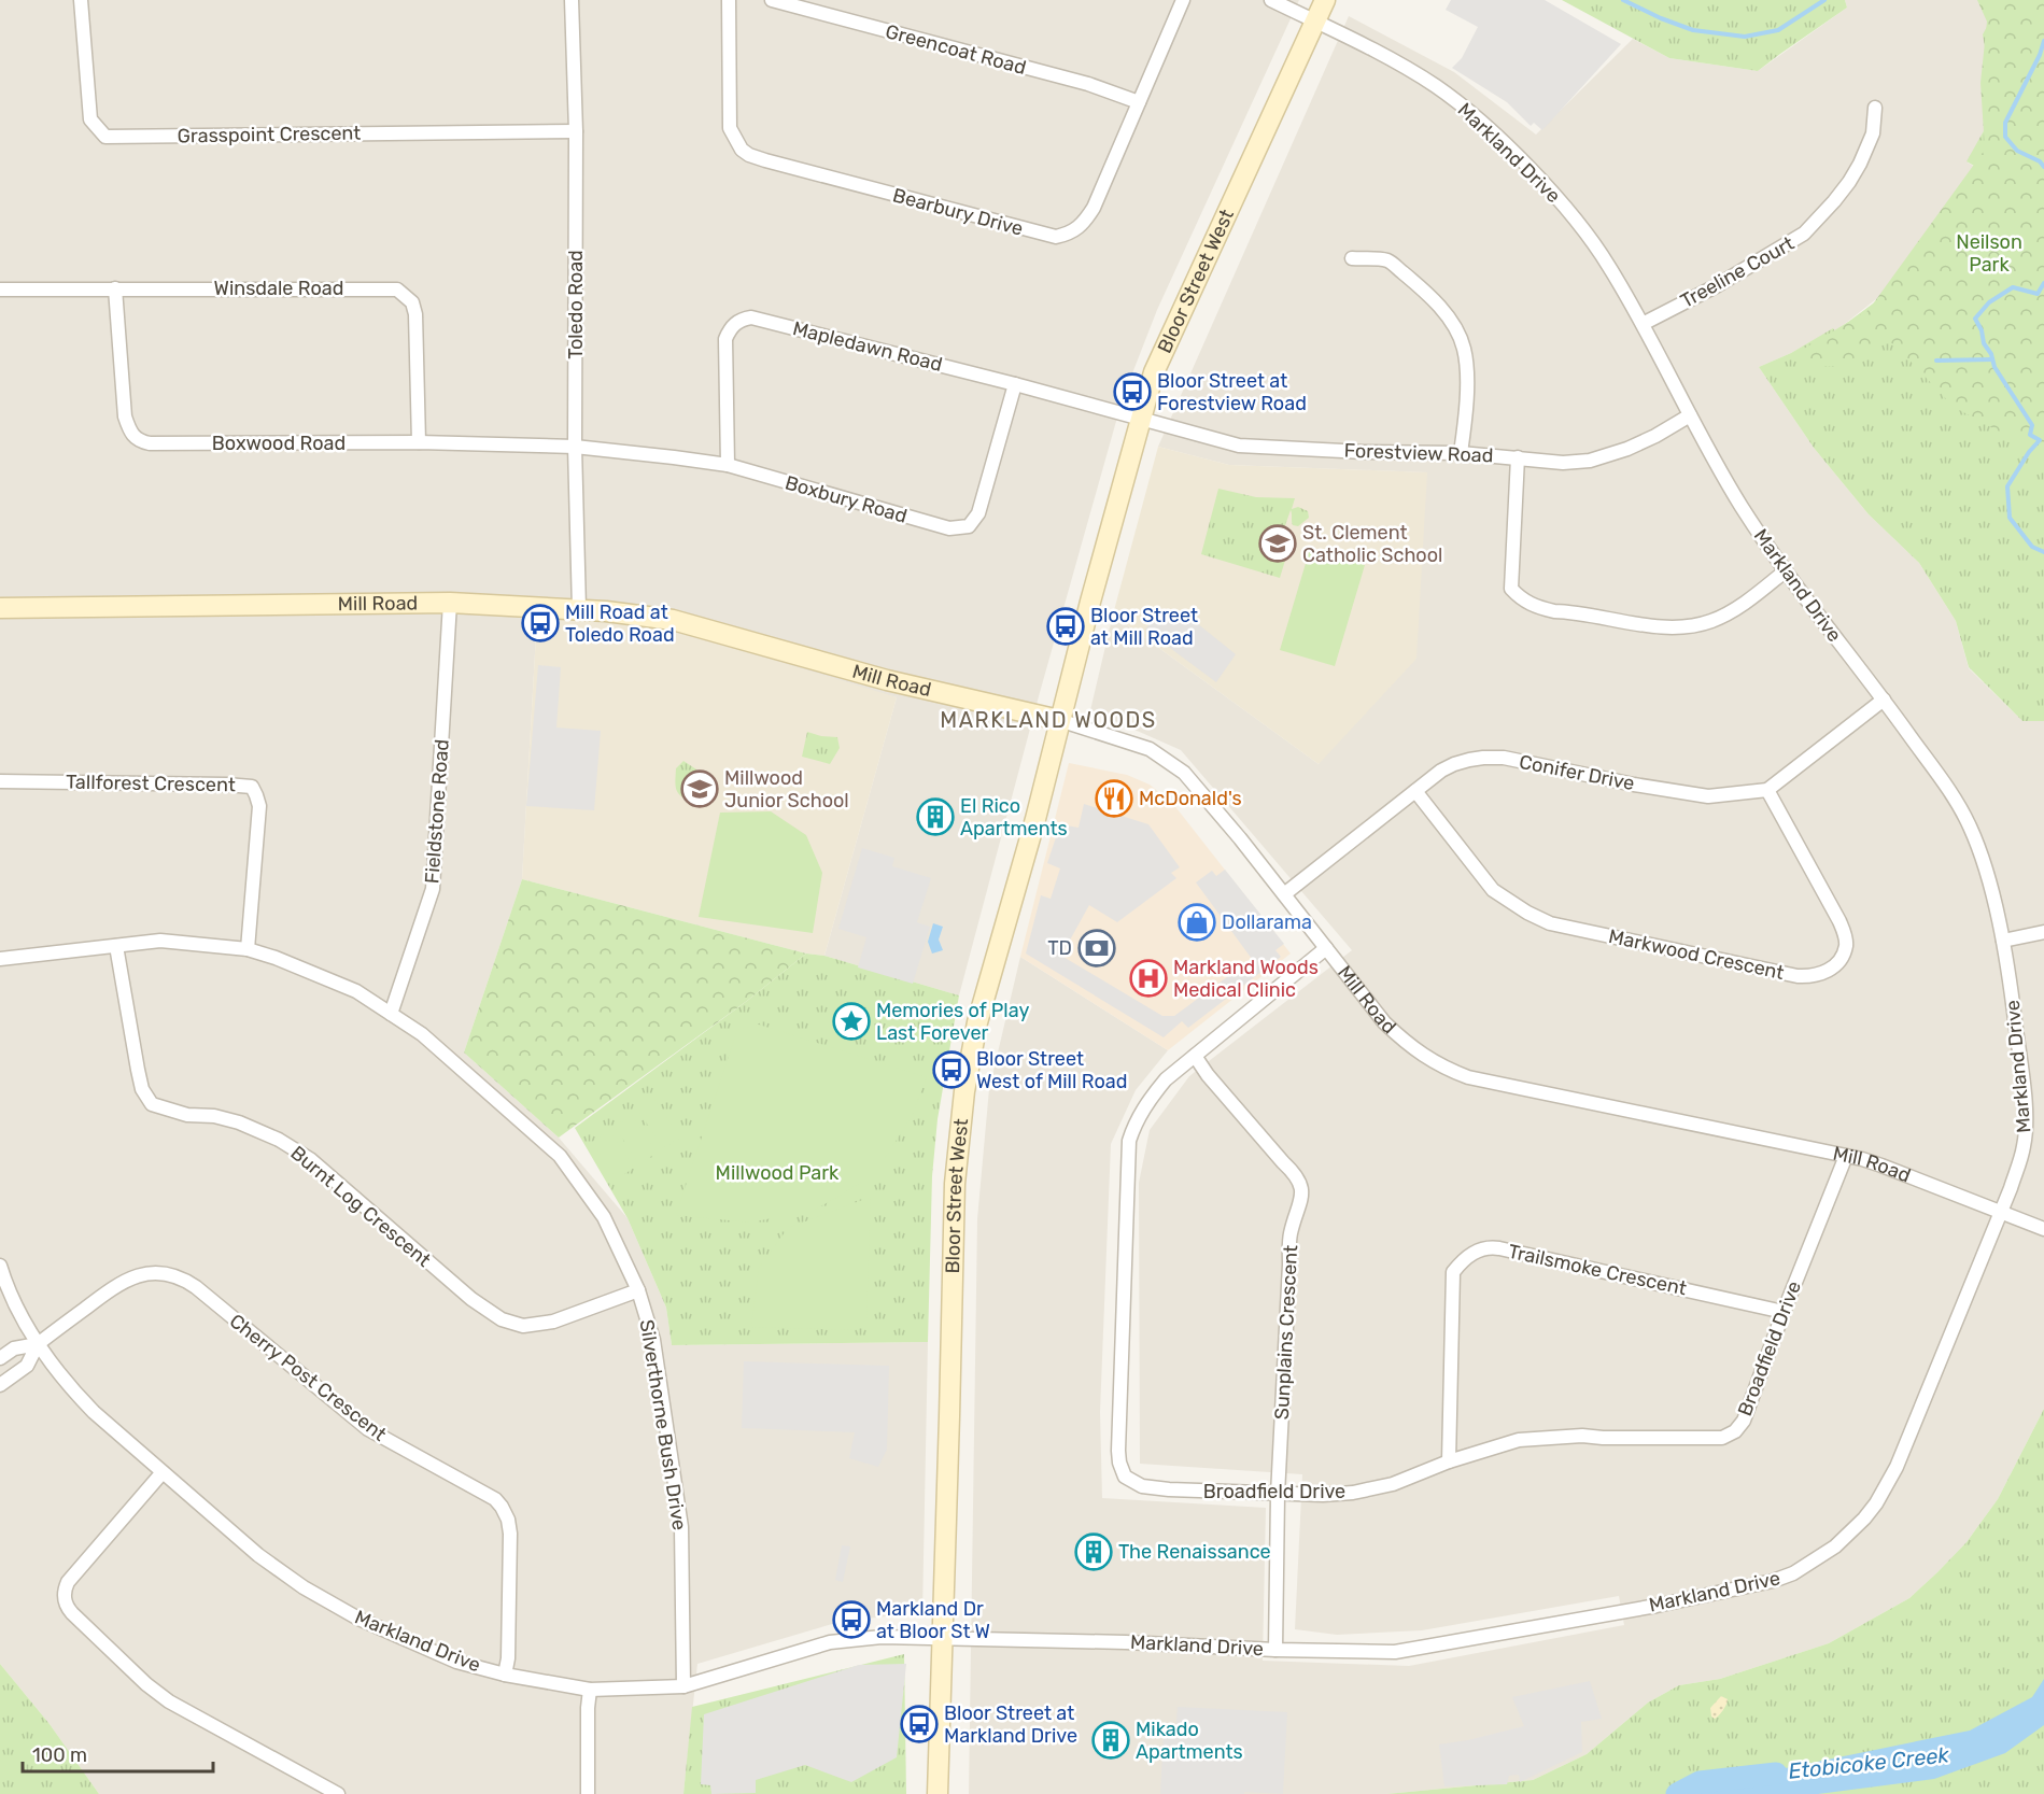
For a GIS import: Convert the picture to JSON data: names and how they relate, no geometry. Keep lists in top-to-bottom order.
{
  "streets": {
    "main road": ["Bloor Street West", "Mill Road"],
    "street": [
      "Greencoat Road",
      "Grasspoint Crescent",
      "Markland Drive",
      "Bearbury Drive",
      "Treeline Court",
      "Winsdale Road",
      "Toledo Road",
      "Mapledawn Road",
      "Boxwood Road",
      "Forestview Road",
      "Boxbury Road",
      "Conifer Drive",
      "Tallforest Crescent",
      "Fieldstone Road",
      "Markwood Crescent",
      "Burnt Log Crescent",
      "Trailsmoke Crescent",
      "Sunplains Crescent",
      "Broadfield Drive",
      "Cherry Post Crescent",
      "Silverthorne Bush Drive"
    ]
  },
  "crossings": [
    ["Greencoat Road", "Bearbury Drive"],
    ["Grasspoint Crescent", "Toledo Road"],
    ["Markland Drive", "Treeline Court"],
    ["Markland Drive", "Bloor Street West"],
    ["Markland Drive", "Forestview Road"],
    ["Markland Drive", "Mill Road"],
    ["Markland Drive", "Sunplains Crescent"],
    ["Markland Drive", "Cherry Post Crescent"],
    ["Markland Drive", "Silverthorne Bush Drive"],
    ["Bloor Street West", "Mapledawn Road"],
    ["Bloor Street West", "Forestview Road"],
    ["Bloor Street West", "Mill Road"],
    ["Winsdale Road", "Boxwood Road"],
    ["Toledo Road", "Boxwood Road"],
    ["Toledo Road", "Boxbury Road"],
    ["Toledo Road", "Mill Road"],
    ["Mapledawn Road", "Forestview Road"],
    ["Mapledawn Road", "Boxbury Road"],
    ["Boxwood Road", "Boxbury Road"],
    ["Mill Road", "Conifer Drive"],
    ["Mill Road", "Fieldstone Road"],
    ["Mill Road", "Broadfield Drive"],
    ["Conifer Drive", "Markwood Crescent"],
    ["Tallforest Crescent", "Silverthorne Bush Drive"],
    ["Fieldstone Road", "Silverthorne Bush Drive"],
    ["Burnt Log Crescent", "Silverthorne Bush Drive"],
    ["Trailsmoke Crescent", "Broadfield Drive"],
    ["Sunplains Crescent", "Broadfield Drive"]
  ],
  "districts": ["MARKLAND WOODS"],
  "water": ["Etobicoke Creek"],
  "parks": ["Neilson Park", "Millwood Park"],
  "places": {
    "bus stop": [
      "Bloor Street at Forestview Road",
      "Mill Road at Toledo Road",
      "Bloor Street at Mill Road",
      "Bloor Street West of Mill Road",
      "Markland Dr at Bloor St W",
      "Bloor Street at Markland Drive"
    ],
    "school or university": ["St. Clement Catholic School", "Millwood Junior School"],
    "restaurant": ["McDonald's"],
    "building": ["El Rico Apartments", "The Renaissance", "Mikado Apartments"],
    "shop": ["Dollarama"],
    "bank": ["TD"],
    "hospital": ["Markland Woods Medical Clinic"],
    "place": ["Memories of Play Last Forever"]
  },
  "scale_bar": "100 m"
}
